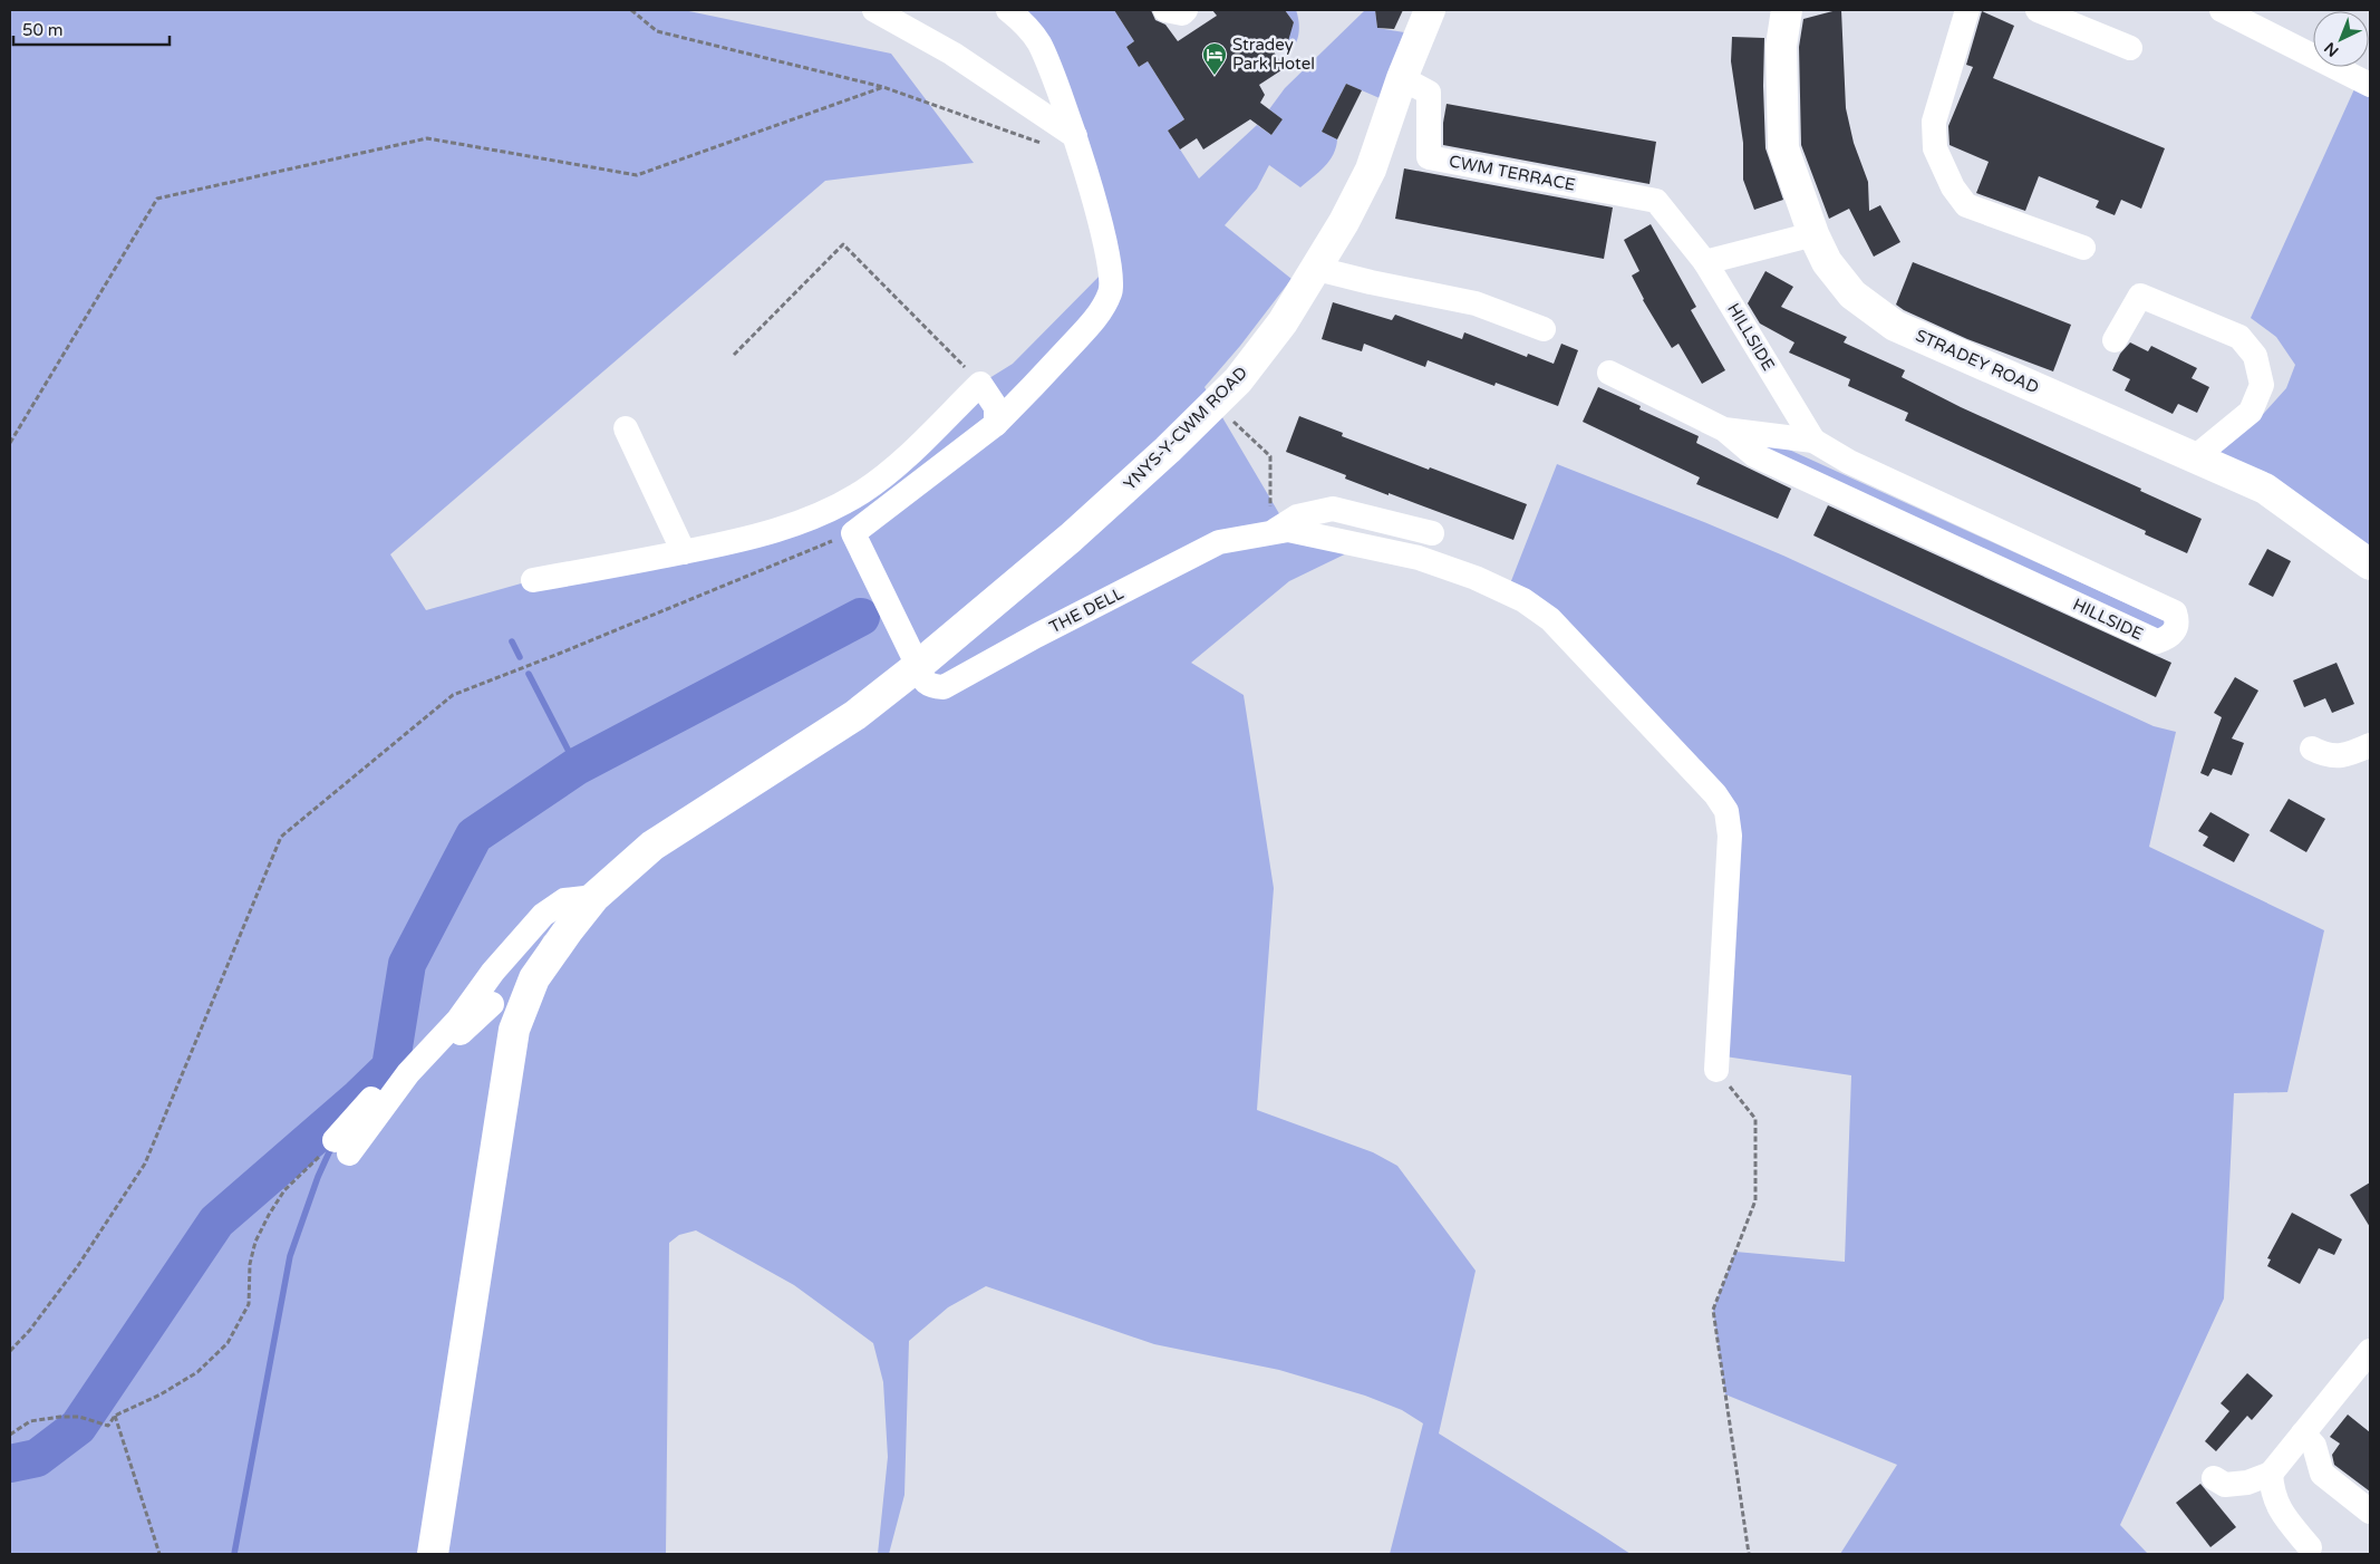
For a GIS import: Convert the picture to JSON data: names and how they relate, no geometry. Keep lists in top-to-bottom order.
{
  "streets": {
    "main road": ["STRADEY ROAD", "YNYS-Y-CWM ROAD"],
    "street": ["CWM TERRACE", "HILLSIDE", "THE DELL"]
  },
  "crossings": [
    ["CWM TERRACE", "HILLSIDE"],
    ["CWM TERRACE", "YNYS-Y-CWM ROAD"],
    ["YNYS-Y-CWM ROAD", "THE DELL"]
  ],
  "places": {
    "hotel": ["Stradey Park Hotel"]
  },
  "scale_bar": "50 m",
  "north": "bottom left"
}
